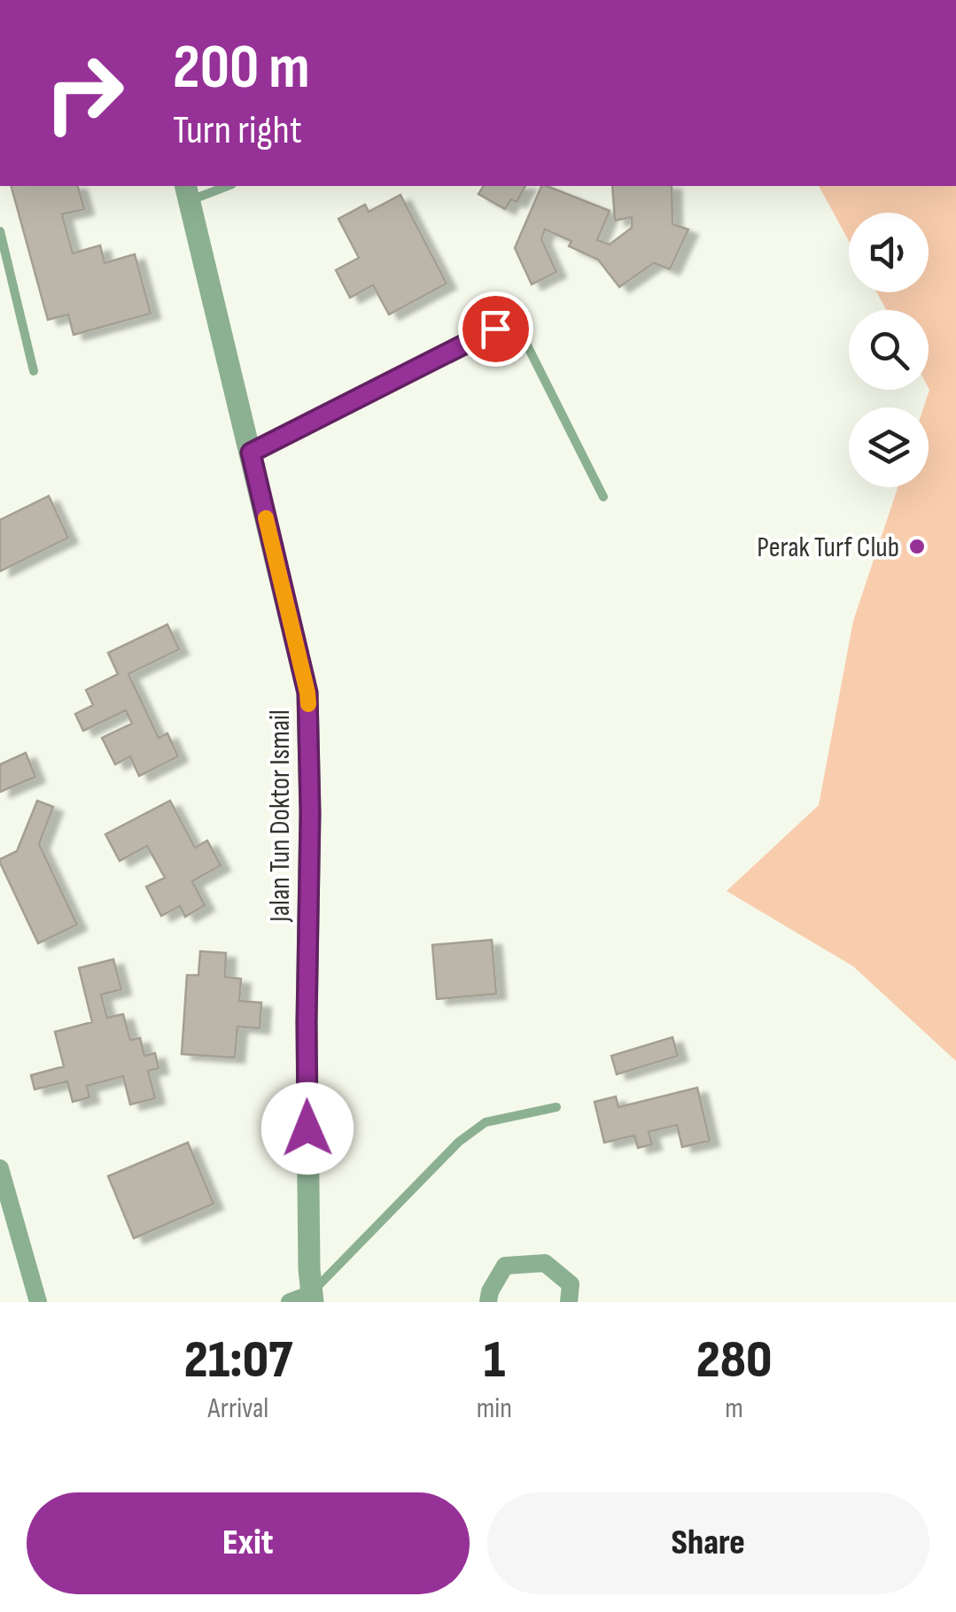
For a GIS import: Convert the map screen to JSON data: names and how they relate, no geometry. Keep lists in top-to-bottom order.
{
  "streets": {
    "street": ["Jalan Tun Doktor Ismail"]
  },
  "places": ["Perak Turf Club"],
  "page": {
    "turn": ["200 m", "Turn right"],
    "eta": [
      "21:07",
      "Arrival",
      "1",
      "min",
      "280",
      "m"
    ],
    "buttons": ["Exit", "Share"]
  }
}
